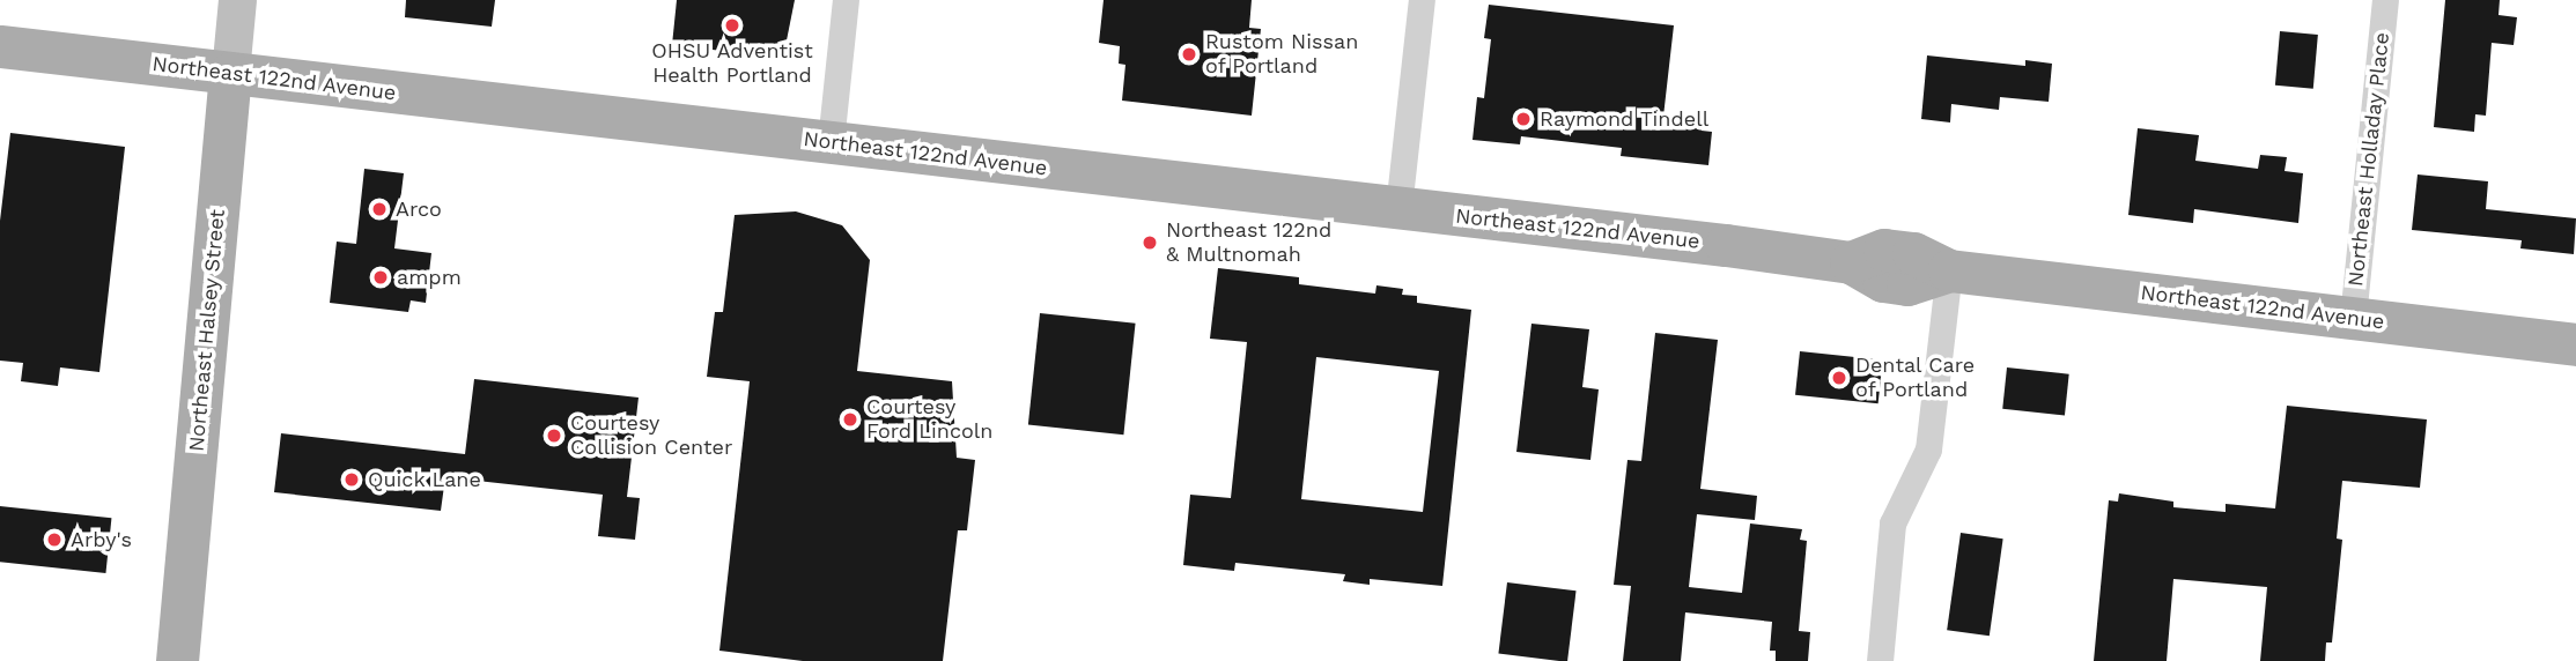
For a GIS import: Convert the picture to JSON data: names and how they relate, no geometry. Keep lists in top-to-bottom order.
{
  "streets": {
    "main road": ["Northeast 122nd Avenue", "Northeast Halsey Street"],
    "street": ["Northeast Holladay Place"]
  },
  "crossings": [
    ["Northeast 122nd Avenue", "Northeast Holladay Place"],
    ["Northeast 122nd Avenue", "Northeast Halsey Street"]
  ],
  "places": [
    "OHSU Adventist Health Portland",
    "Rustom Nissan of Portland",
    "Raymond Tindell",
    "Arco",
    "Northeast 122nd & Multnomah",
    "ampm",
    "Dental Care of Portland",
    "Courtesy Ford Lincoln",
    "Courtesy Collision Center",
    "Quick Lane",
    "Arby's"
  ]
}
